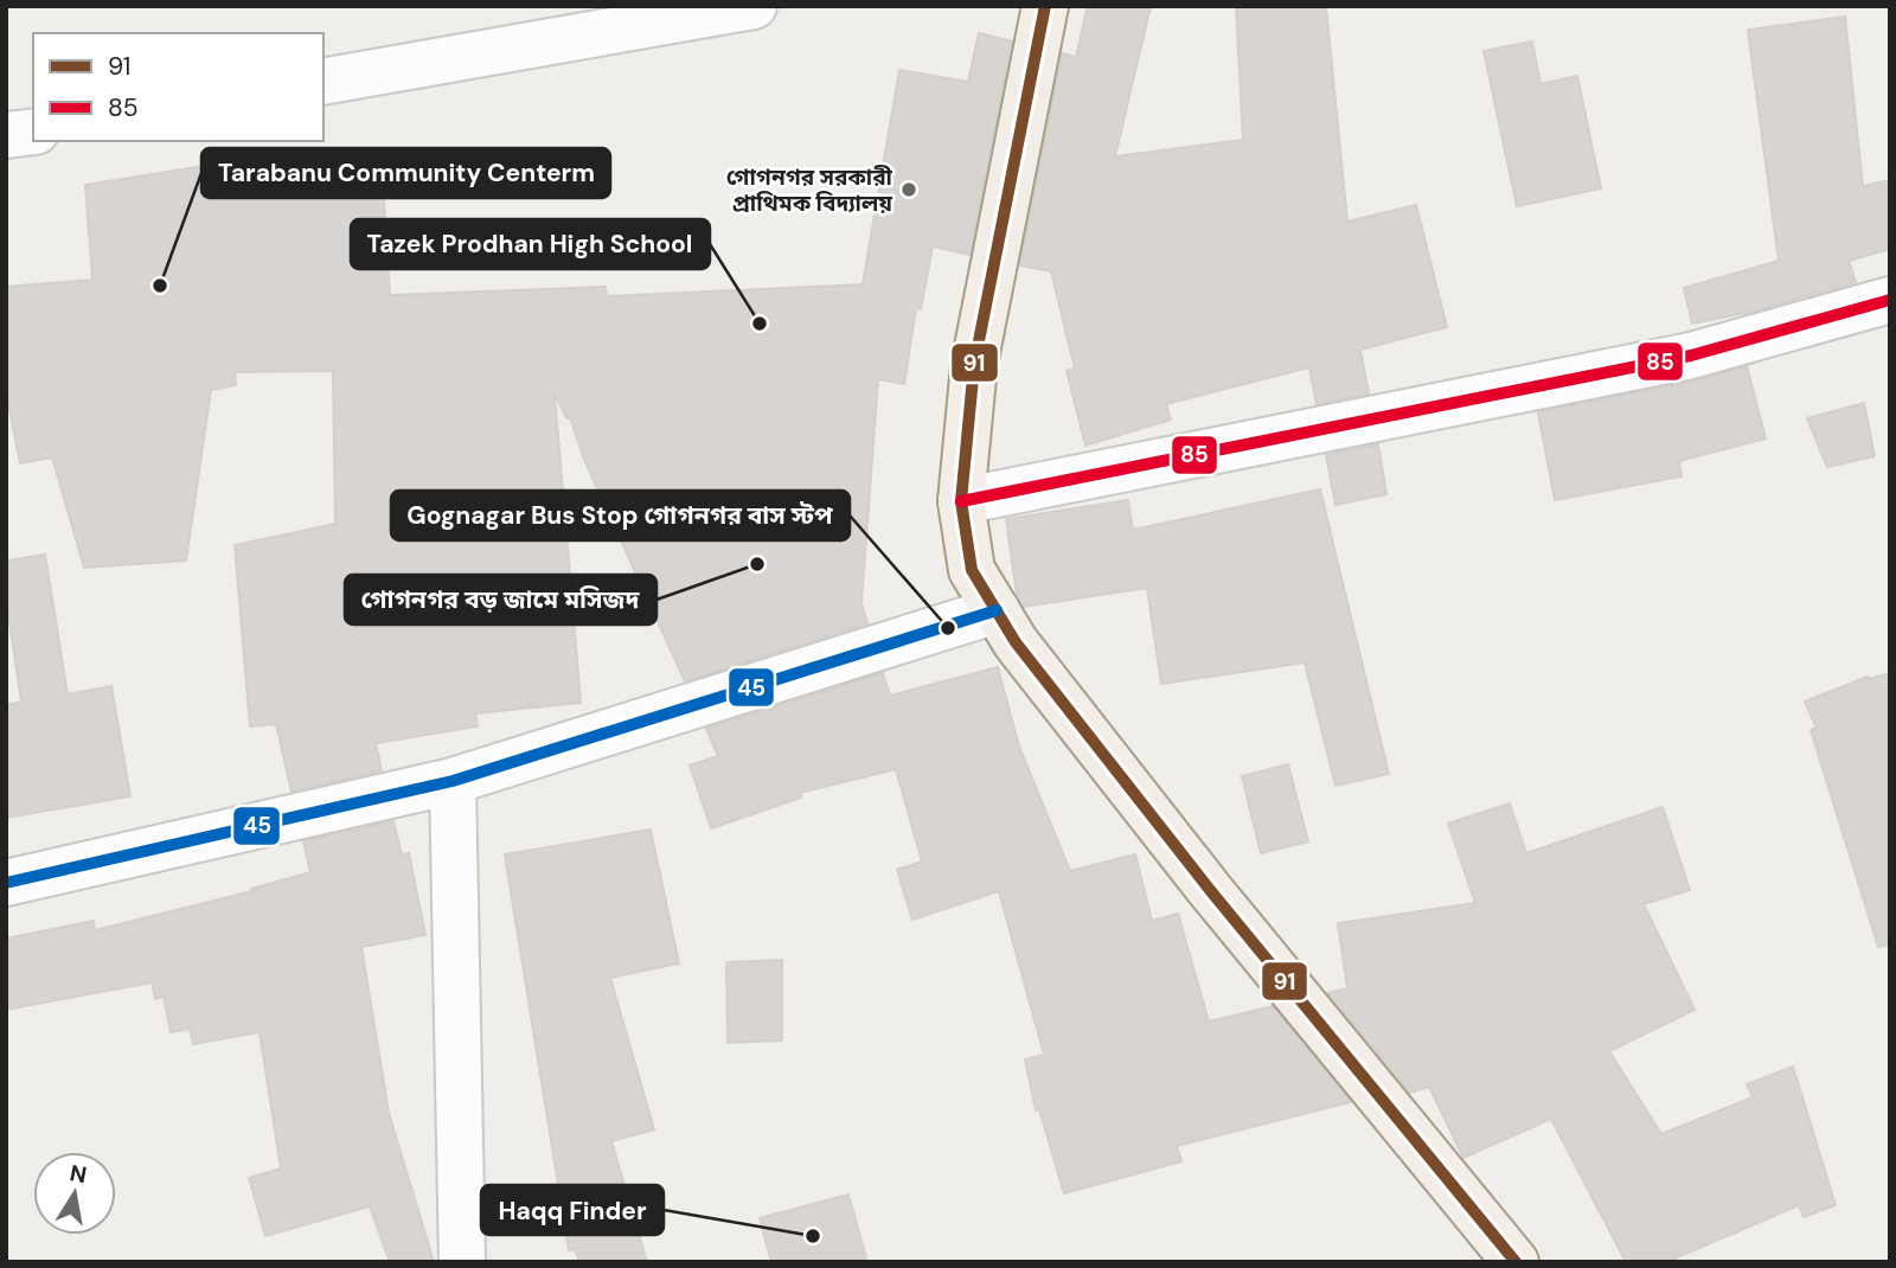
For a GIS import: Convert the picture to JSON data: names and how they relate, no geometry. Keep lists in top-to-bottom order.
{
  "places": [
    "গোগনগর সরকারী প্রাথিমক বিদ্যালয়",
    "Tarabanu Community Centerm",
    "Tazek Prodhan High School",
    "গোগনগর বড় জামে মসিজদ",
    "Gognagar Bus Stop গোগনগর বাস স্টপ",
    "Haqq Finder"
  ],
  "lines": ["transit line 91", "transit line 85", "transit line 45"],
  "legend": ["91", "85"],
  "north": "top"
}
